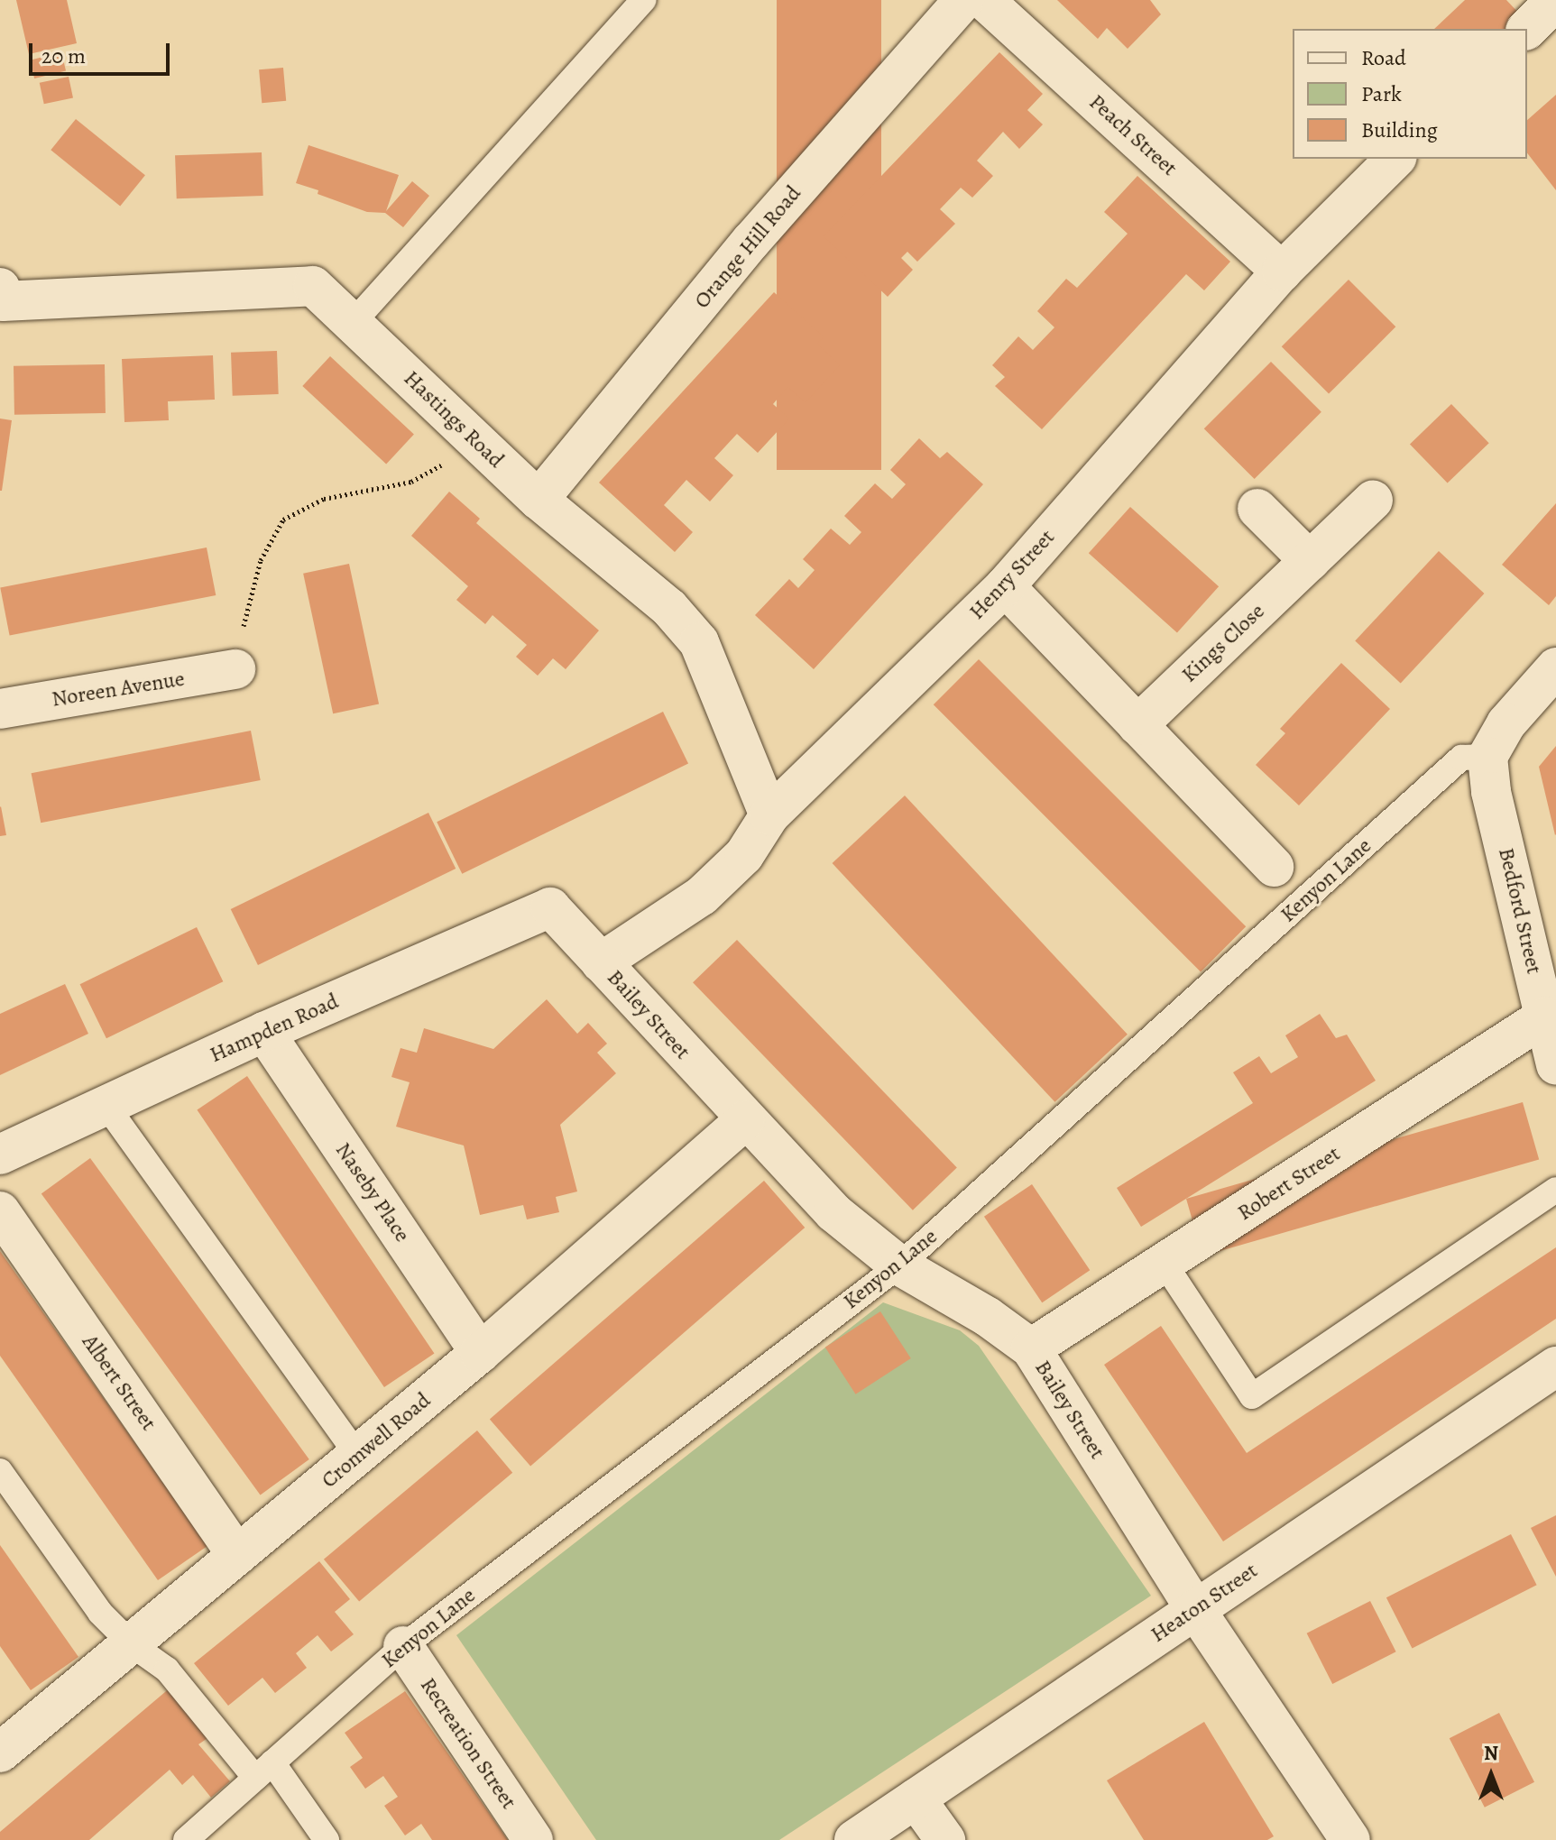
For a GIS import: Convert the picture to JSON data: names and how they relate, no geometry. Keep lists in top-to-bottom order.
{
  "streets": {
    "street": [
      "Peach Street",
      "Orange Hill Road",
      "Hastings Road",
      "Henry Street",
      "Kings Close",
      "Noreen Avenue",
      "Bedford Street",
      "Bailey Street",
      "Hampden Road",
      "Robert Street",
      "Naseby Place",
      "Albert Street",
      "Cromwell Road",
      "Heaton Street",
      "Recreation Street"
    ],
    "lane": ["Kenyon Lane"]
  },
  "crossings": [
    ["Peach Street", "Henry Street"],
    ["Orange Hill Road", "Hastings Road"],
    ["Hastings Road", "Henry Street"],
    ["Henry Street", "Bailey Street"],
    ["Kenyon Lane", "Bedford Street"],
    ["Kenyon Lane", "Bailey Street"],
    ["Kenyon Lane", "Recreation Street"],
    ["Bedford Street", "Robert Street"],
    ["Bailey Street", "Hampden Road"],
    ["Bailey Street", "Robert Street"],
    ["Bailey Street", "Cromwell Road"],
    ["Bailey Street", "Heaton Street"],
    ["Hampden Road", "Naseby Place"],
    ["Naseby Place", "Cromwell Road"],
    ["Albert Street", "Cromwell Road"]
  ],
  "legend": ["Road", "Park", "Building"],
  "scale_bar": "20 m",
  "north": "top"
}
